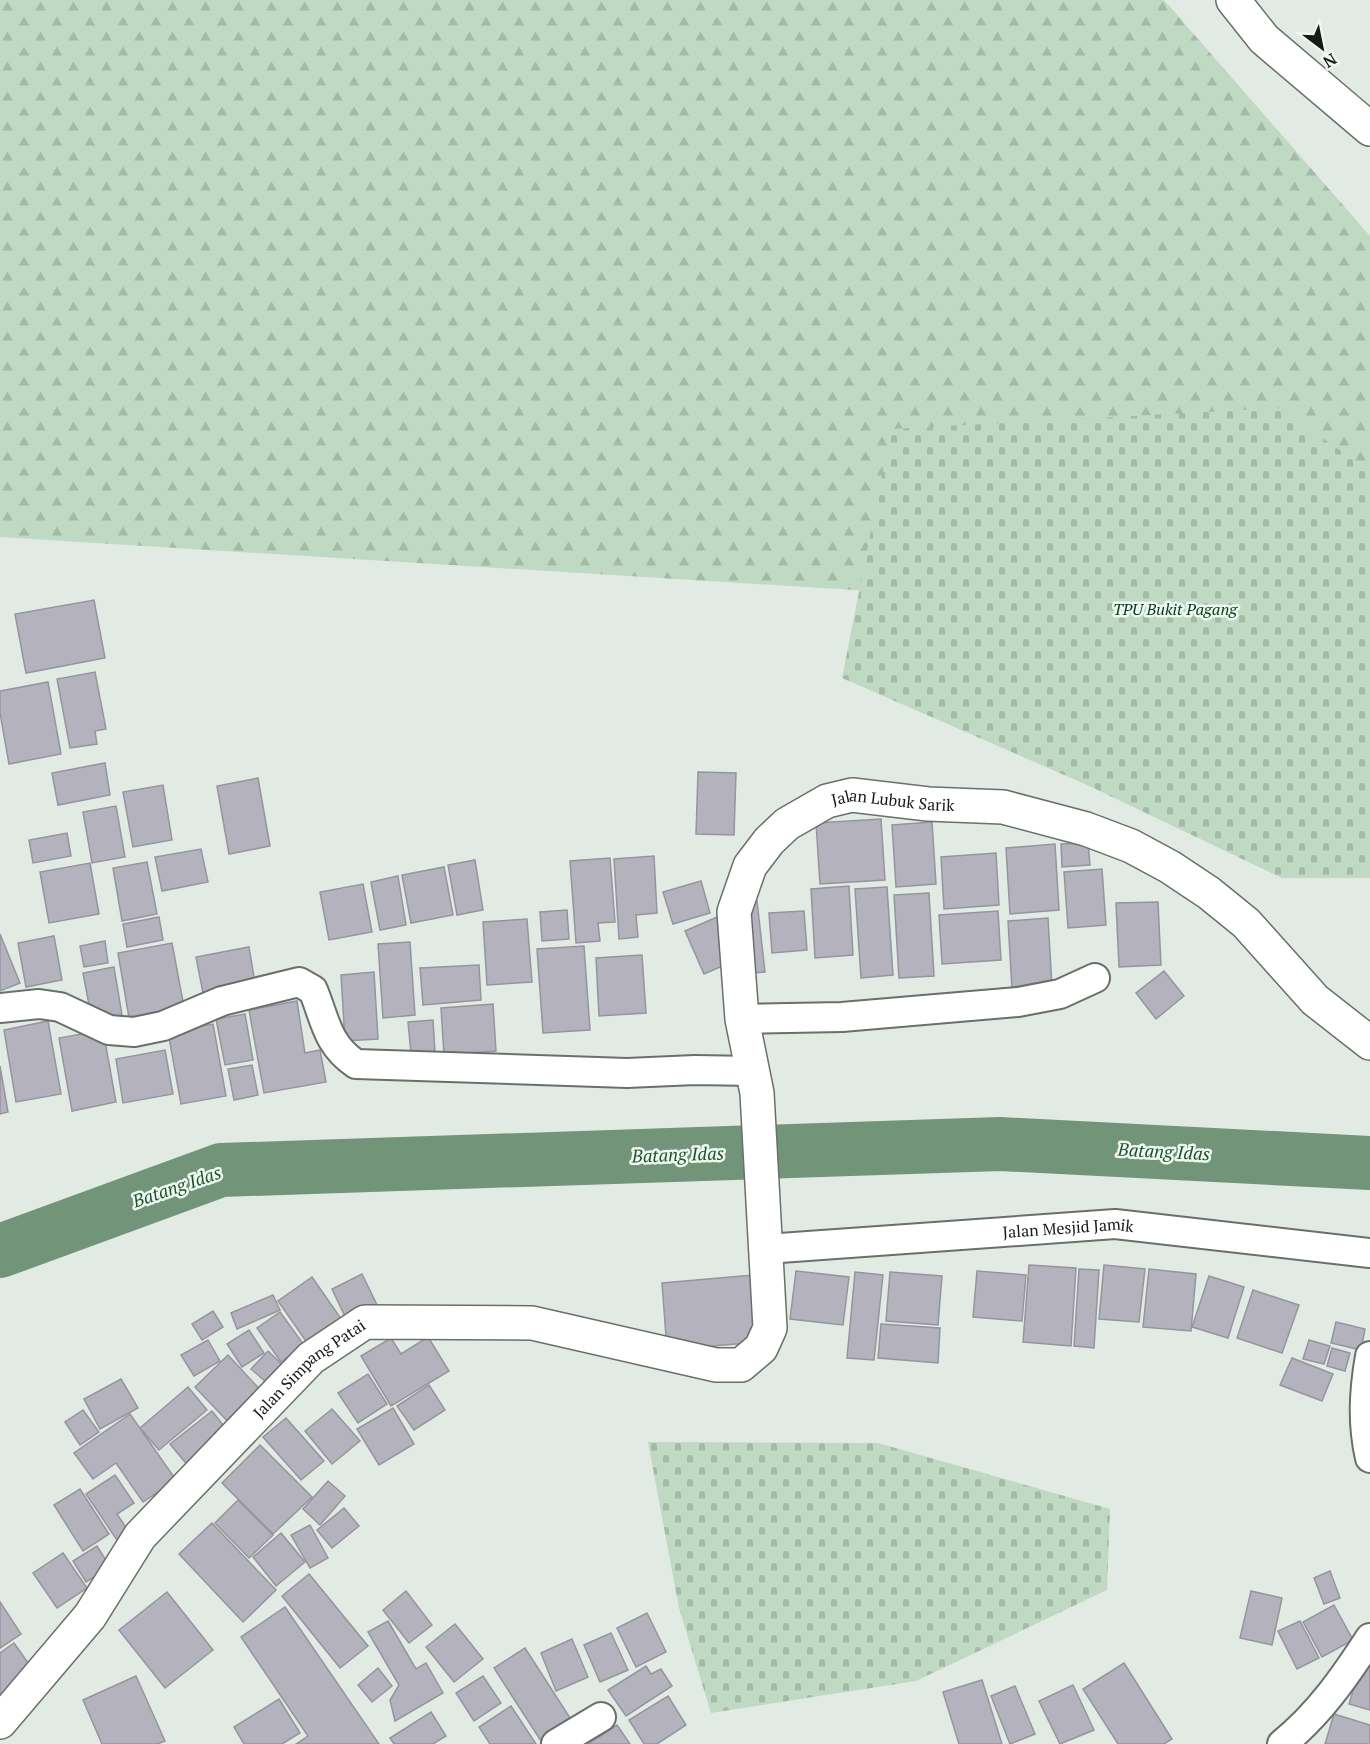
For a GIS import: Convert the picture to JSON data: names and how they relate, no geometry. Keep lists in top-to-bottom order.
{
  "streets": {
    "street": ["Jalan Lubuk Sarik", "Jalan Mesjid Jamik", "Jalan Simpang Patai"]
  },
  "crossings": [
    ["Jalan Lubuk Sarik", "Jalan Mesjid Jamik"],
    ["Jalan Lubuk Sarik", "Jalan Simpang Patai"],
    ["Jalan Mesjid Jamik", "Jalan Simpang Patai"]
  ],
  "water": ["Batang Idas"],
  "parks": ["TPU Bukit Pagang"],
  "north": "bottom right"
}
